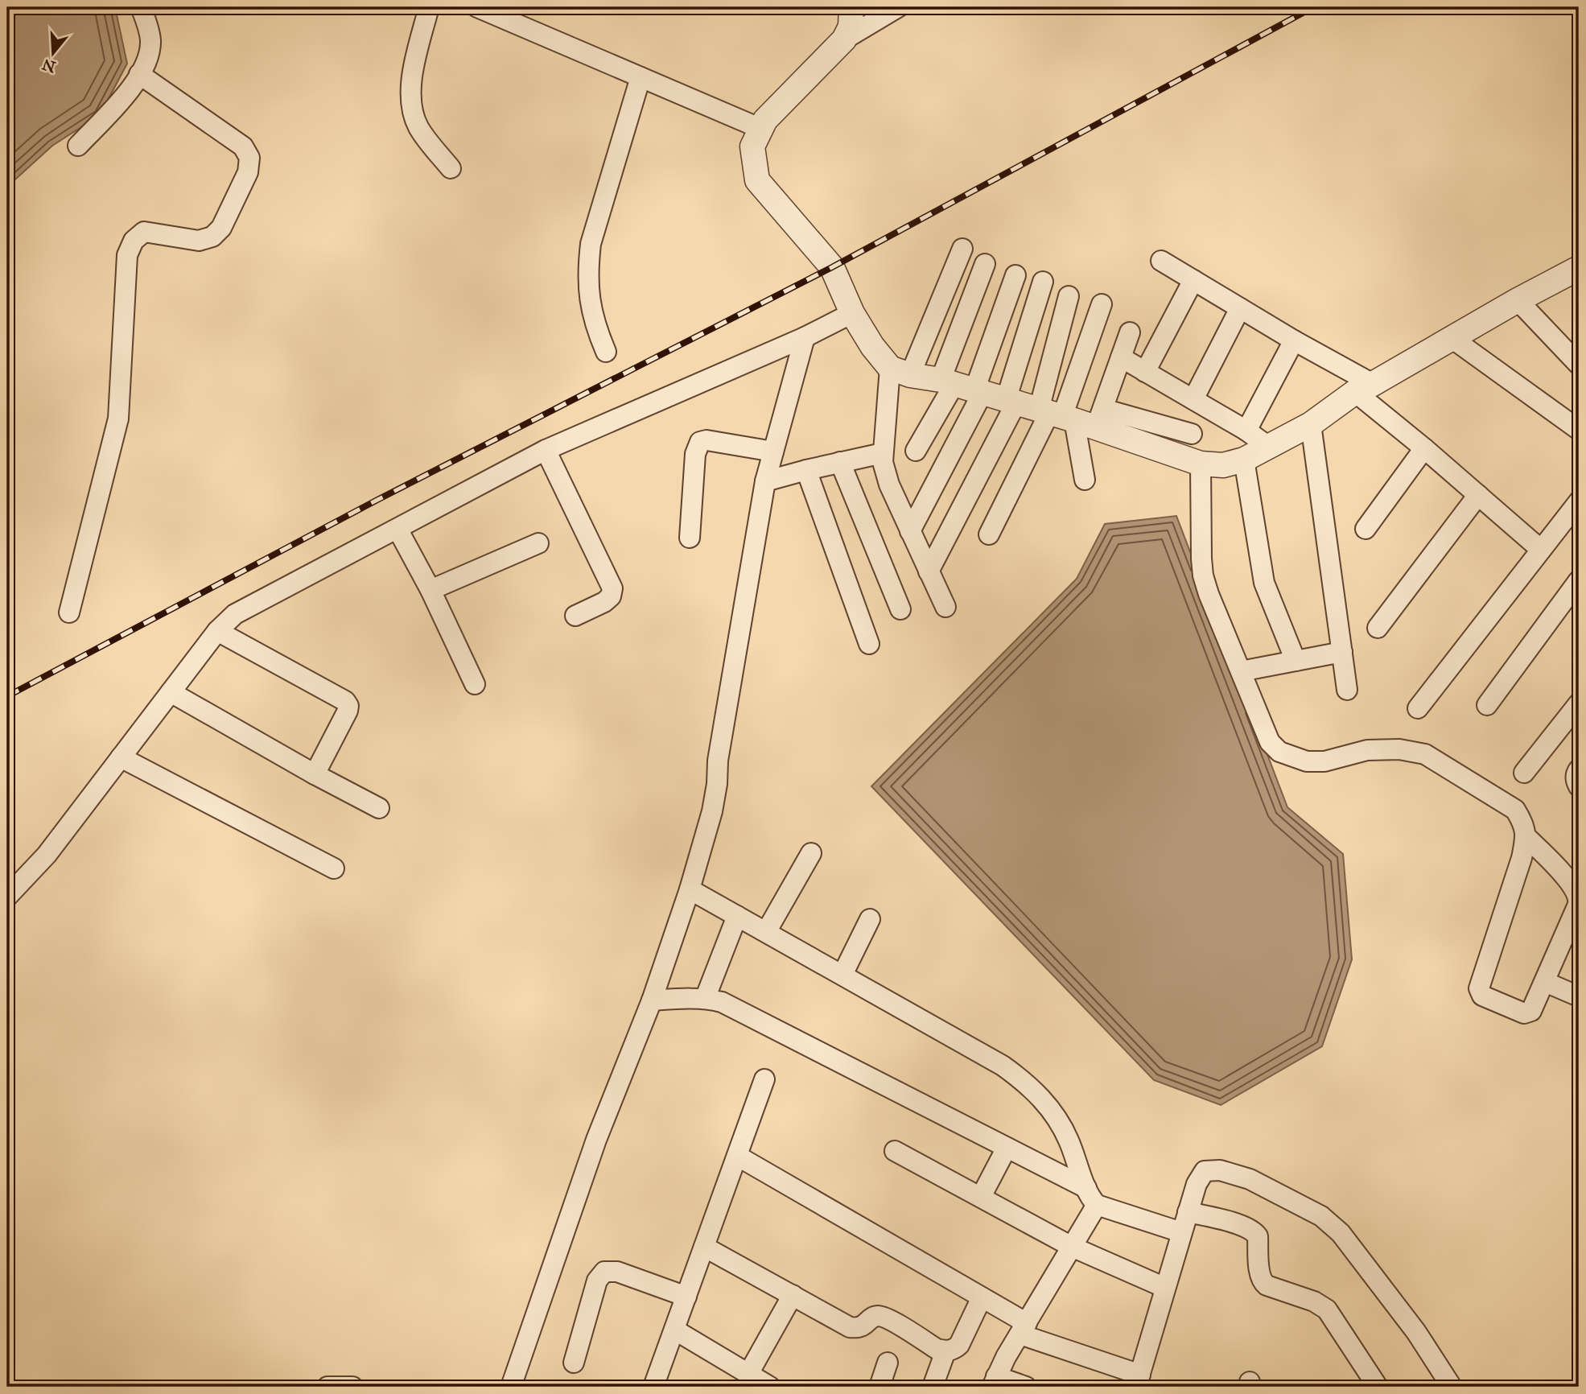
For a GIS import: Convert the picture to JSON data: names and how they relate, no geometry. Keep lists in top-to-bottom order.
{
  "north": "bottom"
}
